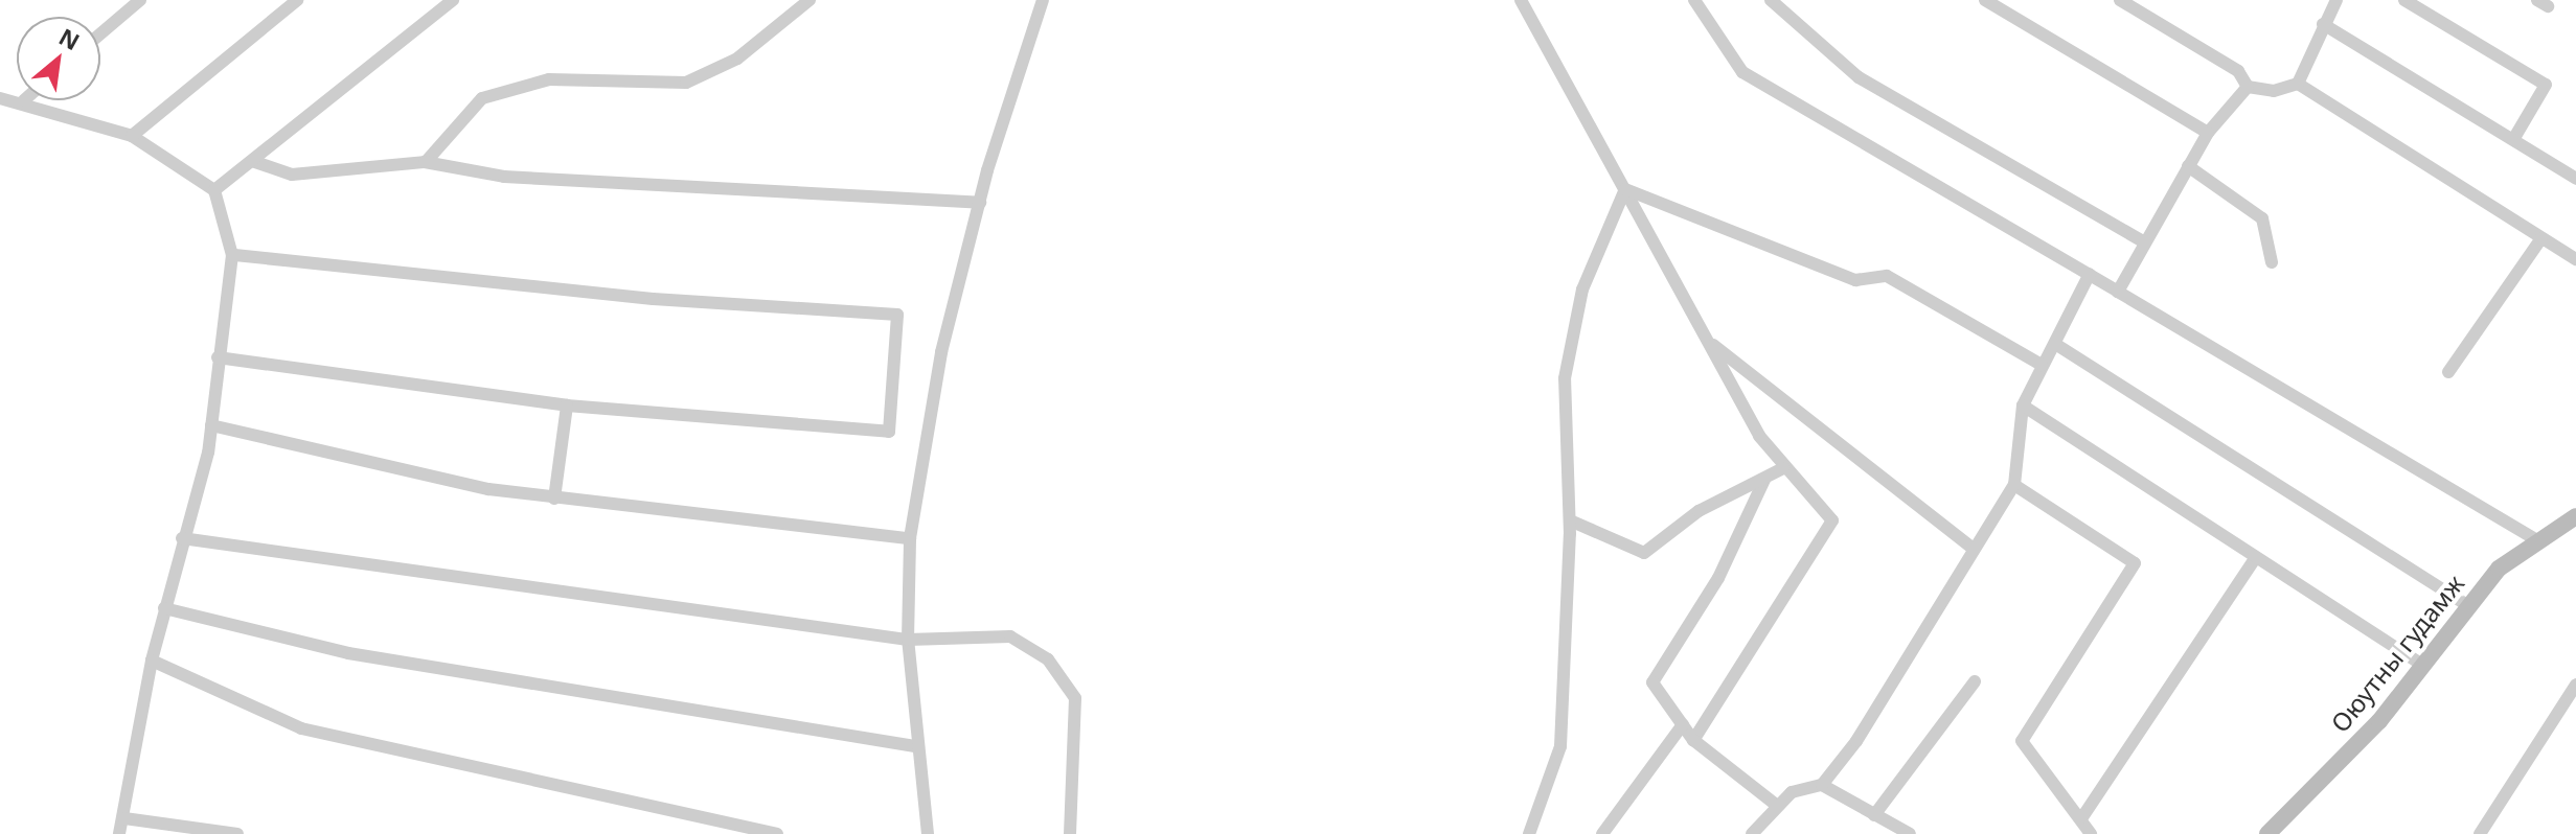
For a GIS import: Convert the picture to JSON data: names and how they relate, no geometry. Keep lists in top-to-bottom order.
{
  "streets": {
    "street": ["Оюутны гудамж"]
  },
  "north": "top right"
}
